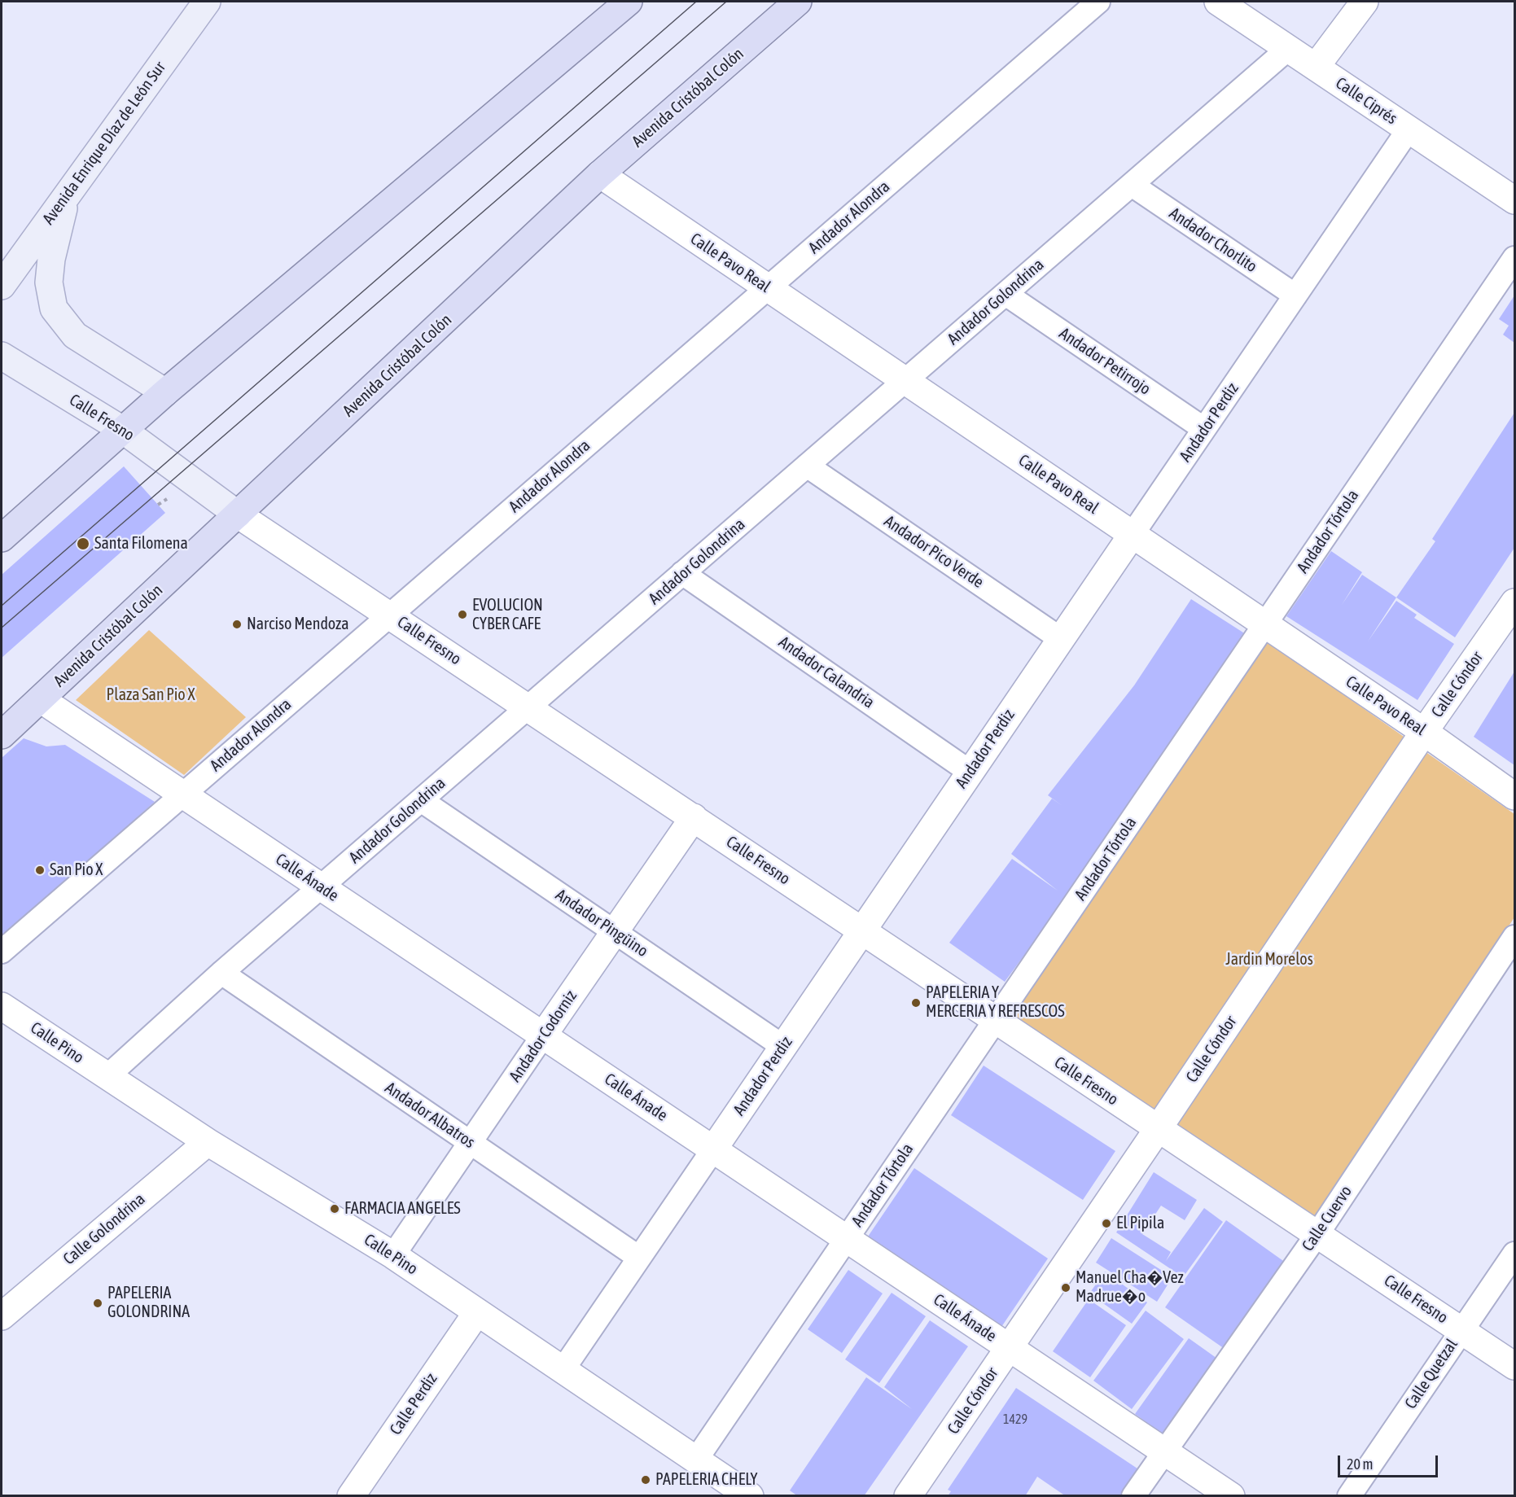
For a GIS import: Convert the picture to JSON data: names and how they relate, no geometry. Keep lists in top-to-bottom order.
{
  "streets": {
    "main road": ["Avenida Cristóbal Colón", "Avenida Enrique Díaz de León Sur", "Calle Fresno"],
    "street": [
      "Calle Ciprés",
      "Andador Alondra",
      "Andador Chorlito",
      "Calle Pavo Real",
      "Andador Golondrina",
      "Andador Petirrojo",
      "Andador Perdiz",
      "Andador Tórtola",
      "Andador Pico Verde",
      "Andador Calandria",
      "Calle Cóndor",
      "Calle Ánade",
      "Andador Pingüino",
      "Andador Codorniz",
      "Calle Pino",
      "Andador Albatros",
      "Calle Cuervo",
      "Calle Golondrina",
      "Calle Quetzal",
      "Calle Perdiz"
    ]
  },
  "crossings": [
    ["Avenida Cristóbal Colón", "Calle Pavo Real"],
    ["Avenida Cristóbal Colón", "Calle Fresno"],
    ["Avenida Cristóbal Colón", "Calle Ánade"],
    ["Calle Ciprés", "Andador Golondrina"],
    ["Calle Ciprés", "Andador Perdiz"],
    ["Andador Alondra", "Calle Pavo Real"],
    ["Andador Alondra", "Calle Fresno"],
    ["Andador Alondra", "Calle Ánade"],
    ["Andador Chorlito", "Andador Golondrina"],
    ["Andador Chorlito", "Andador Perdiz"],
    ["Calle Pavo Real", "Andador Golondrina"],
    ["Calle Pavo Real", "Andador Perdiz"],
    ["Calle Pavo Real", "Andador Tórtola"],
    ["Calle Pavo Real", "Calle Cóndor"],
    ["Andador Golondrina", "Andador Petirrojo"],
    ["Andador Golondrina", "Calle Fresno"],
    ["Andador Golondrina", "Andador Pico Verde"],
    ["Andador Golondrina", "Andador Calandria"],
    ["Andador Golondrina", "Calle Ánade"],
    ["Andador Golondrina", "Andador Pingüino"],
    ["Andador Golondrina", "Calle Pino"],
    ["Andador Golondrina", "Andador Albatros"],
    ["Andador Petirrojo", "Andador Perdiz"],
    ["Calle Fresno", "Andador Perdiz"],
    ["Calle Fresno", "Andador Tórtola"],
    ["Calle Fresno", "Calle Cóndor"],
    ["Calle Fresno", "Andador Codorniz"],
    ["Calle Fresno", "Calle Cuervo"],
    ["Calle Fresno", "Calle Quetzal"],
    ["Andador Perdiz", "Andador Pico Verde"],
    ["Andador Perdiz", "Andador Calandria"],
    ["Andador Perdiz", "Calle Ánade"],
    ["Andador Perdiz", "Andador Pingüino"],
    ["Andador Perdiz", "Calle Pino"],
    ["Andador Perdiz", "Andador Albatros"],
    ["Andador Tórtola", "Calle Ánade"],
    ["Andador Tórtola", "Calle Pino"],
    ["Calle Cóndor", "Calle Ánade"],
    ["Calle Ánade", "Andador Codorniz"],
    ["Calle Ánade", "Calle Cuervo"],
    ["Andador Pingüino", "Andador Codorniz"],
    ["Andador Codorniz", "Calle Pino"],
    ["Andador Codorniz", "Andador Albatros"],
    ["Calle Pino", "Calle Golondrina"],
    ["Calle Pino", "Calle Perdiz"]
  ],
  "parks": ["Plaza San Pio X", "Jardin Morelos"],
  "places": [
    "Santa Filomena",
    "EVOLUCION CYBER CAFE",
    "Narciso Mendoza",
    "San Pio X",
    "PAPELERIA Y MERCERIA Y REFRESCOS",
    "FARMACIA ANGELES",
    "El Pipila",
    "Manuel Cha�Vez Madrue�o",
    "PAPELERIA GOLONDRINA",
    "PAPELERIA CHELY"
  ],
  "house_numbers": ["1429"],
  "scale_bar": "20 m"
}
